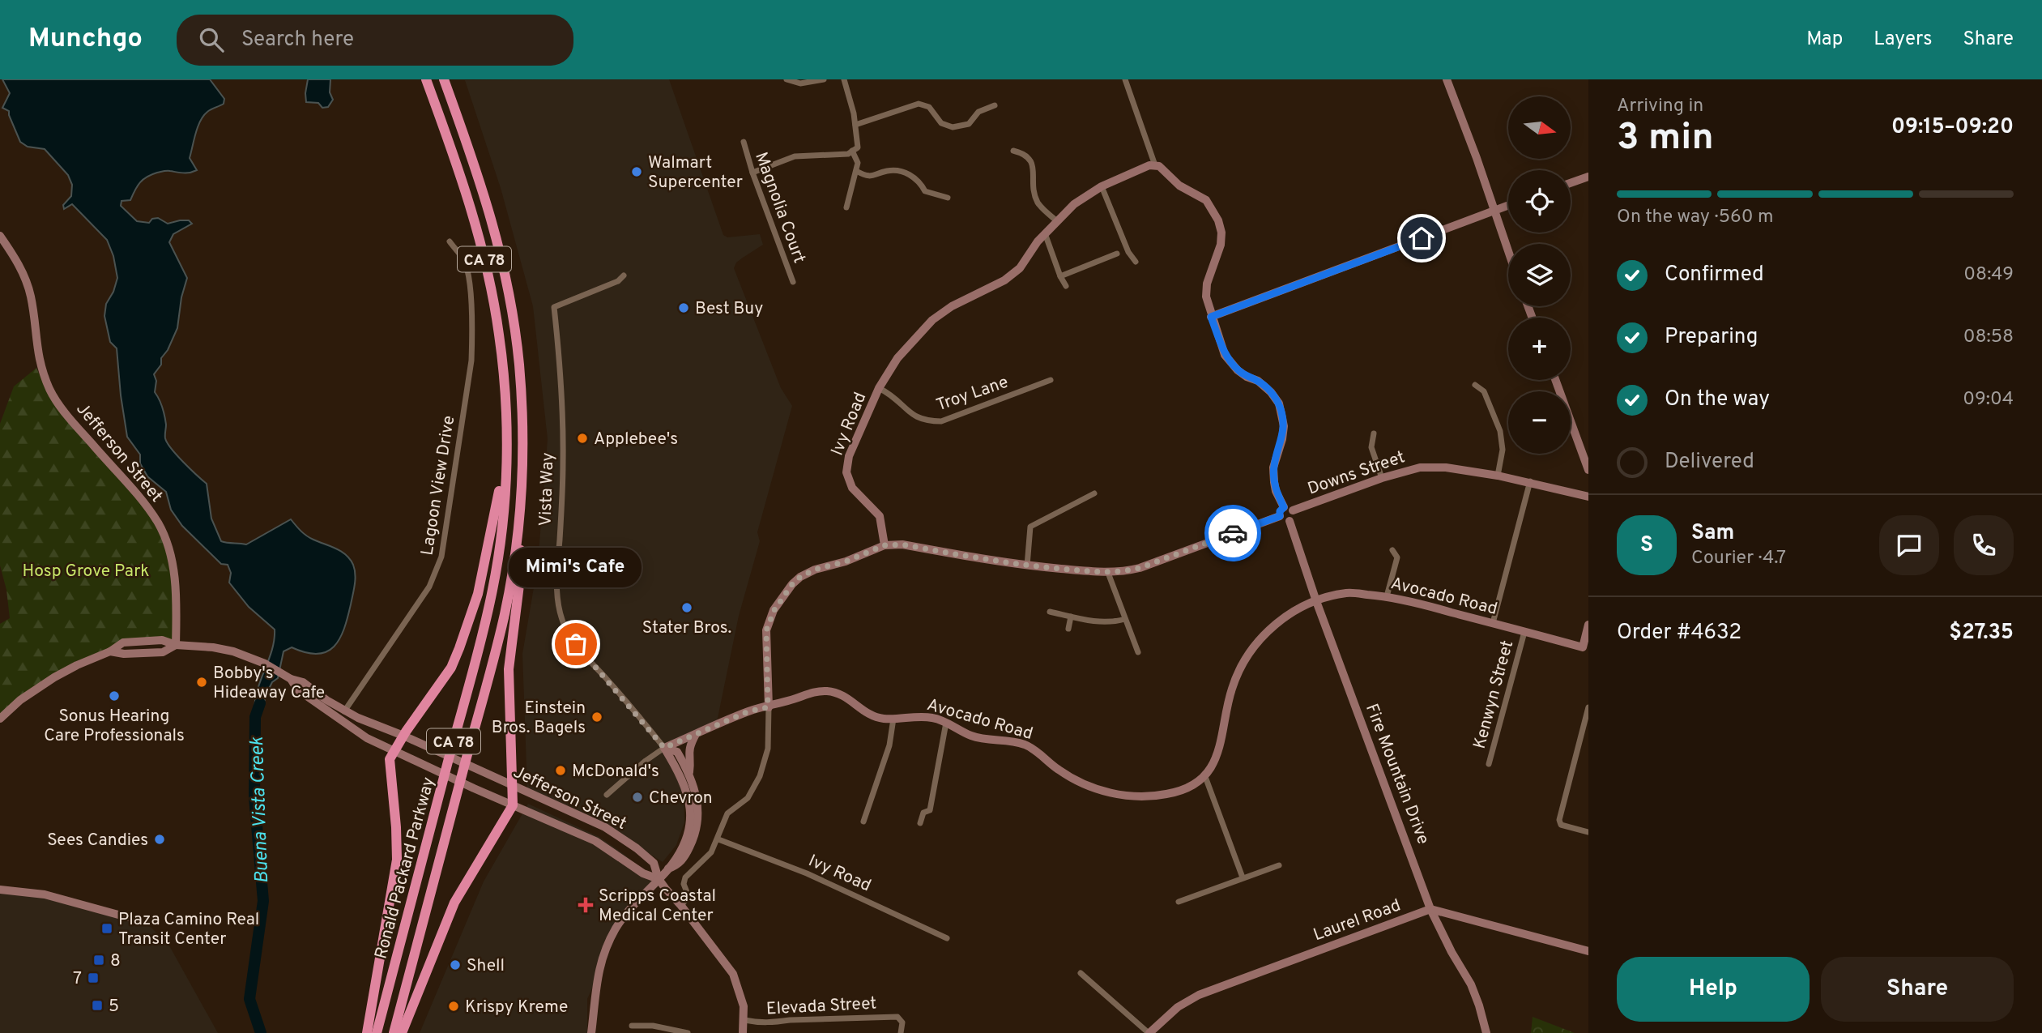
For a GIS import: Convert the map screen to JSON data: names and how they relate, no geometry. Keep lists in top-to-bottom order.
{
  "streets": {
    "highway": ["CA 78", "Ronald Packard Parkway"],
    "main road": [
      "Ivy Road",
      "Jefferson Street",
      "Downs Street",
      "Vista Way",
      "Avocado Road",
      "Fire Mountain Drive",
      "Laurel Road"
    ],
    "street": [
      "Magnolia Court",
      "Troy Lane",
      "Lagoon View Drive",
      "Kenwyn Street",
      "Elevada Street"
    ]
  },
  "crossings": [
    ["Troy Lane", "Ivy Road"],
    ["Jefferson Street", "Lagoon View Drive"],
    ["Jefferson Street", "Vista Way"],
    ["Downs Street", "Fire Mountain Drive"],
    ["Vista Way", "Avocado Road"],
    ["Avocado Road", "Kenwyn Street"],
    ["Avocado Road", "Fire Mountain Drive"],
    ["Fire Mountain Drive", "Laurel Road"]
  ],
  "water": ["Buena Vista Creek"],
  "parks": ["Hosp Grove Park"],
  "places": {
    "other": [
      "Walmart Supercenter",
      "Best Buy",
      "Applebee's",
      "Stater Bros.",
      "Mimi's Cafe",
      "Bobby's Hideaway Cafe",
      "Sonus Hearing Care Professionals",
      "Einstein Bros. Bagels",
      "McDonald's",
      "Chevron",
      "Sees Candies",
      "Shell",
      "Krispy Kreme"
    ],
    "health": ["Scripps Coastal Medical Center"],
    "transit": [
      "Plaza Camino Real Transit Center",
      "8",
      "7",
      "5"
    ]
  },
  "north": "right",
  "page": {
    "header": "Munchgo",
    "search": "Search here",
    "nav": ["Map", "Layers", "Share"],
    "heading": ["3 min", "Arriving in", "09:15–09:20"],
    "panel": [
      "Sam",
      "Courier · 4.7",
      "Order #4632",
      "$27.35"
    ],
    "map_buttons": ["+", "−"],
    "bar": "On the way · 560 m",
    "list": [
      ["Confirmed", "08:49"],
      ["Preparing", "08:58"],
      ["On the way", "09:04"],
      "Delivered"
    ],
    "round": "S",
    "bubble": "Mimi's Cafe",
    "buttons": ["Help", "Share"]
  }
}
